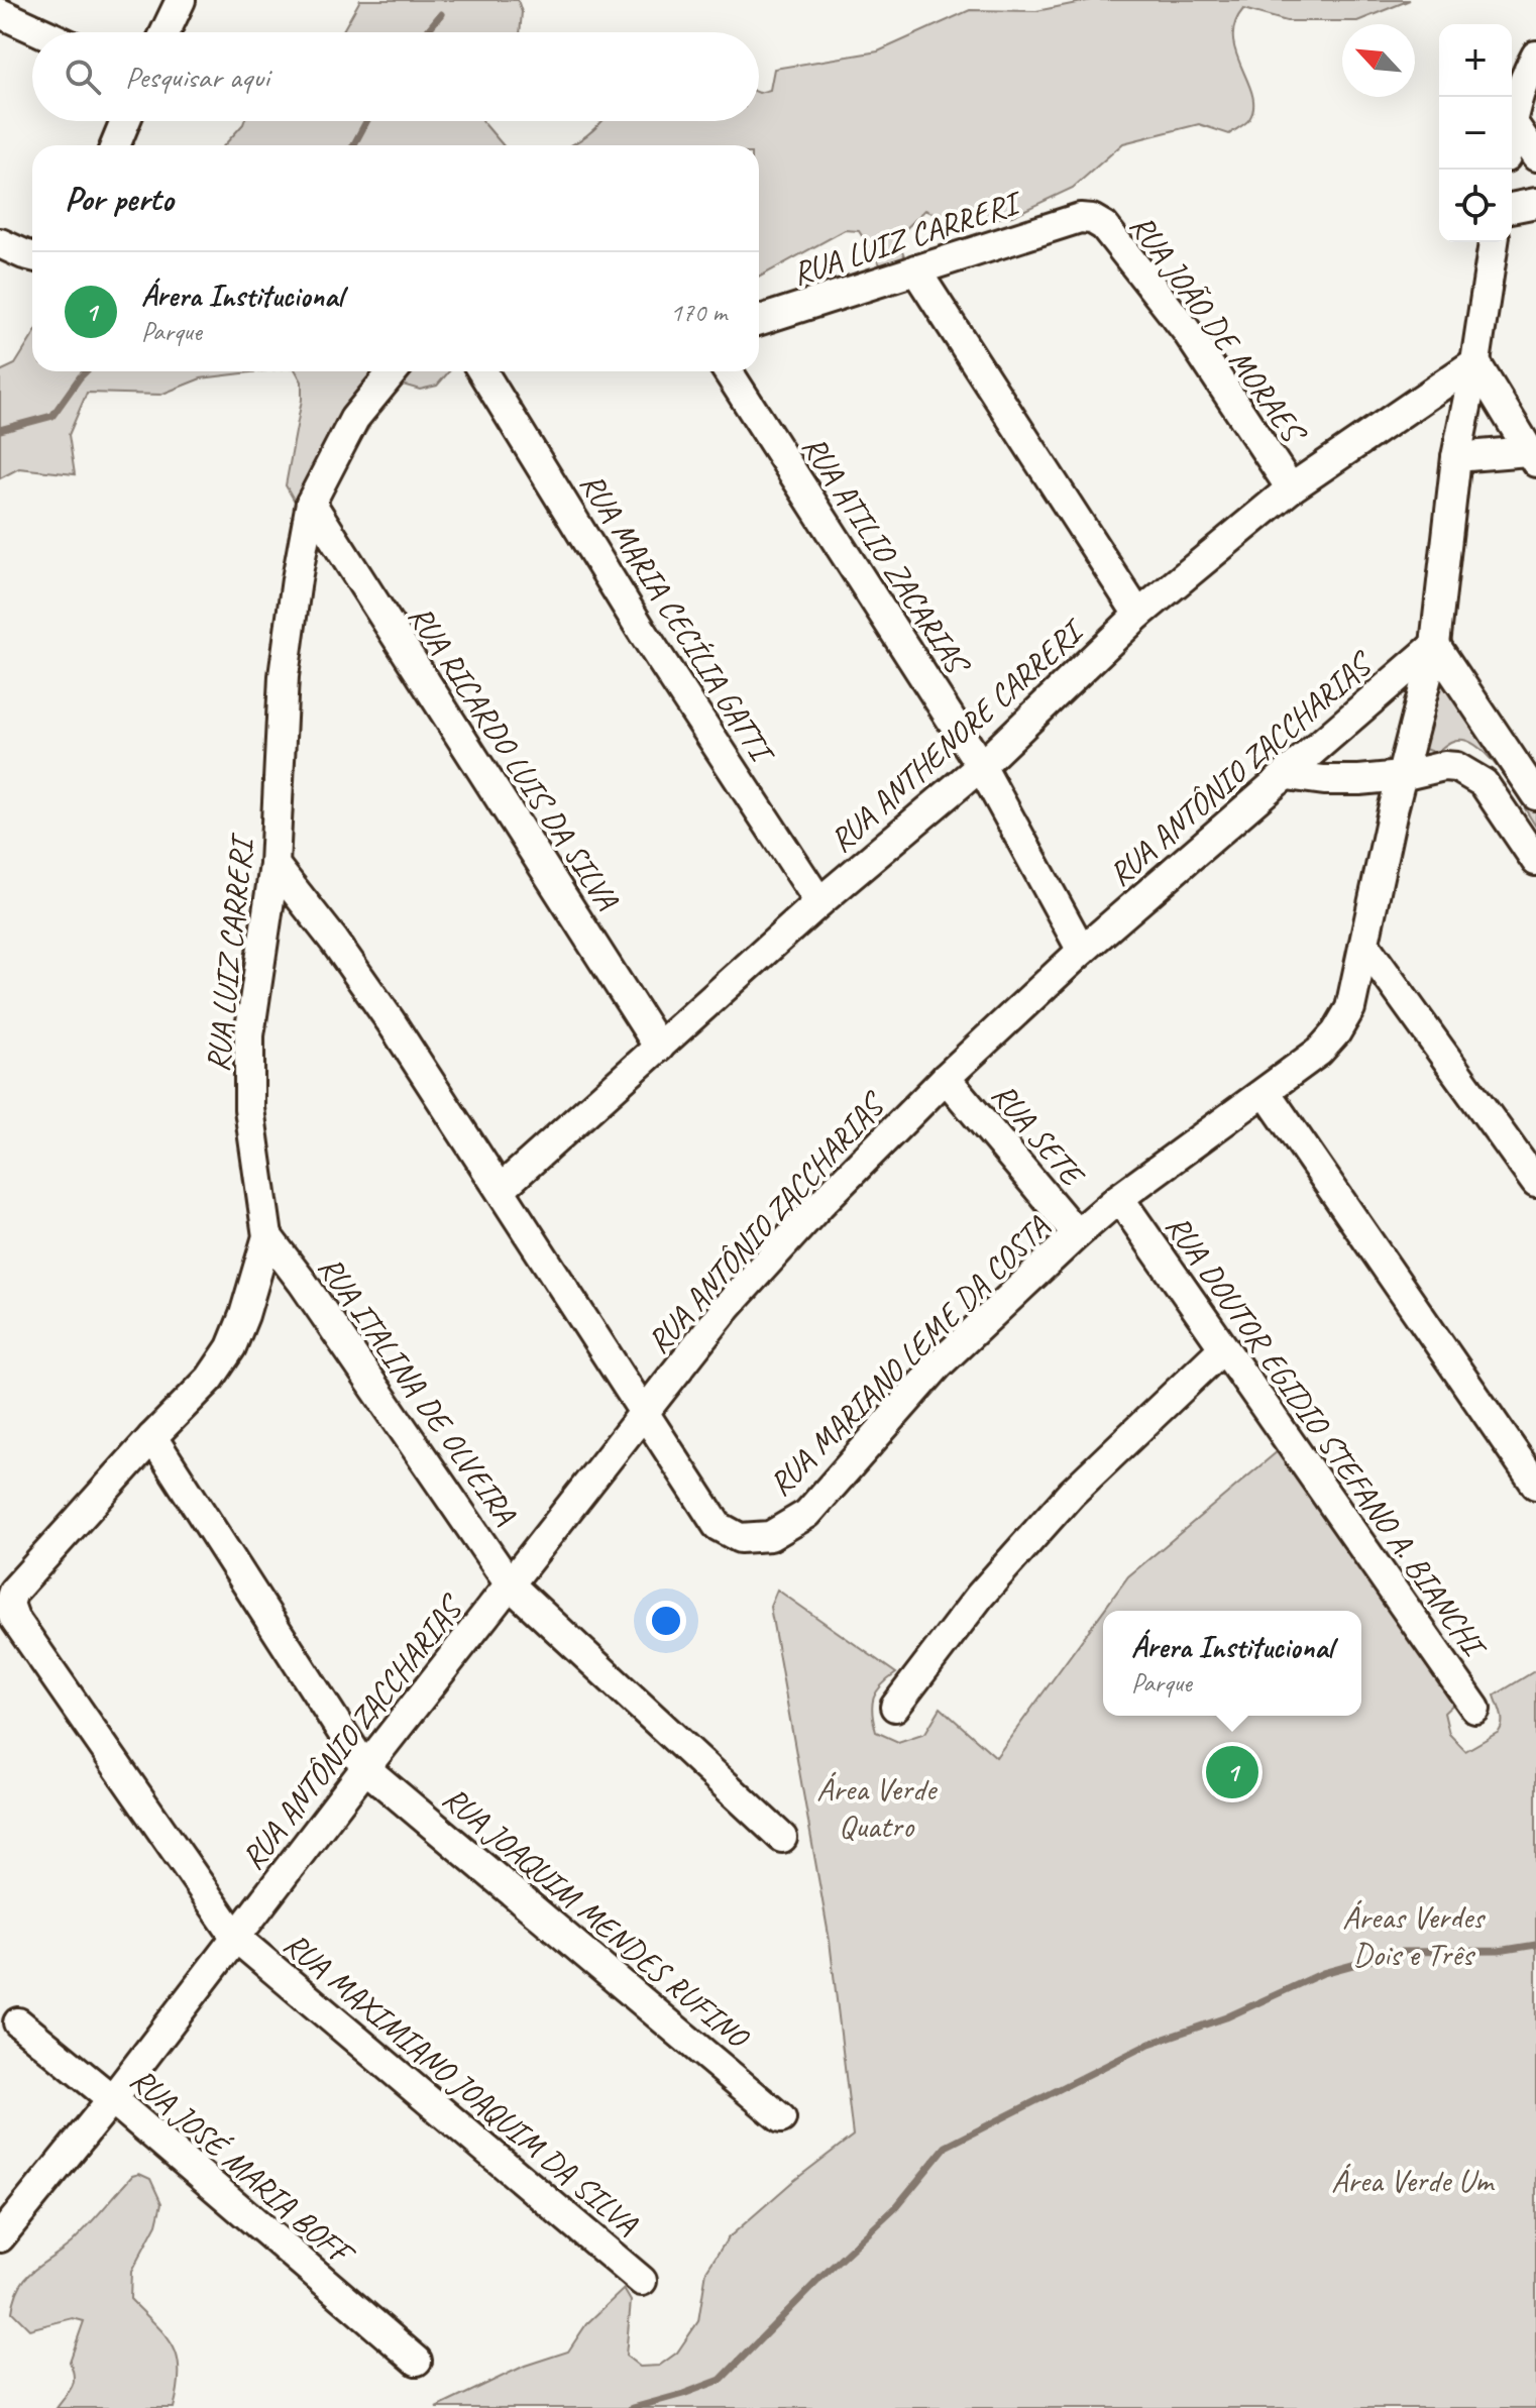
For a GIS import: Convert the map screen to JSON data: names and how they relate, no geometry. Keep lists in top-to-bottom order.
{
  "streets": {
    "street": [
      "RUA LUIZ CARRERI",
      "RUA JOÃO DE MORAES",
      "RUA ATILIO ZACARIAS",
      "RUA MARIA CECÍLIA GATTI",
      "RUA ANTHENORE CARRERI",
      "RUA RICARDO LUIS DA SILVA",
      "RUA ANTÔNIO ZACCHARIAS",
      "RUA SETE",
      "RUA MARIANO LEME DA COSTA",
      "RUA ITALINA DE OLVEIRA",
      "RUA DOUTOR EGIDIO STEFANO A. BIANCHI",
      "RUA JOAQUIM MENDES RUFINO",
      "RUA MAXIMIANO JOAQUIM DA SILVA",
      "RUA JOSÉ MARIA BOFF"
    ]
  },
  "crossings": [
    ["RUA LUIZ CARRERI", "RUA JOÃO DE MORAES"],
    ["RUA LUIZ CARRERI", "RUA RICARDO LUIS DA SILVA"],
    ["RUA LUIZ CARRERI", "RUA ITALINA DE OLVEIRA"],
    ["RUA LUIZ CARRERI", "RUA JOAQUIM MENDES RUFINO"],
    ["RUA LUIZ CARRERI", "RUA MAXIMIANO JOAQUIM DA SILVA"],
    ["RUA JOÃO DE MORAES", "RUA ANTHENORE CARRERI"],
    ["RUA ATILIO ZACARIAS", "RUA ANTHENORE CARRERI"],
    ["RUA ATILIO ZACARIAS", "RUA ANTÔNIO ZACCHARIAS"],
    ["RUA MARIA CECÍLIA GATTI", "RUA ANTHENORE CARRERI"],
    ["RUA ANTHENORE CARRERI", "RUA RICARDO LUIS DA SILVA"],
    ["RUA ANTÔNIO ZACCHARIAS", "RUA SETE"],
    ["RUA ANTÔNIO ZACCHARIAS", "RUA MARIANO LEME DA COSTA"],
    ["RUA ANTÔNIO ZACCHARIAS", "RUA ITALINA DE OLVEIRA"],
    ["RUA ANTÔNIO ZACCHARIAS", "RUA JOAQUIM MENDES RUFINO"],
    ["RUA ANTÔNIO ZACCHARIAS", "RUA MAXIMIANO JOAQUIM DA SILVA"],
    ["RUA ANTÔNIO ZACCHARIAS", "RUA JOSÉ MARIA BOFF"],
    ["RUA SETE", "RUA MARIANO LEME DA COSTA"],
    ["RUA MARIANO LEME DA COSTA", "RUA DOUTOR EGIDIO STEFANO A. BIANCHI"]
  ],
  "parks": ["Área Verde Quatro", "Áreas Verdes Dois e Três", "Área Verde Um"],
  "north": "top left",
  "page": {
    "map_buttons": ["+", "−"],
    "search": "Pesquisar aqui",
    "heading": "Por perto",
    "list": [
      {
        "mark": "1",
        "name": "Árera Institucional",
        "note": "Parque",
        "value": "170 m"
      }
    ],
    "popup": ["Árera Institucional", "Parque"],
    "pins": "1"
  }
}
